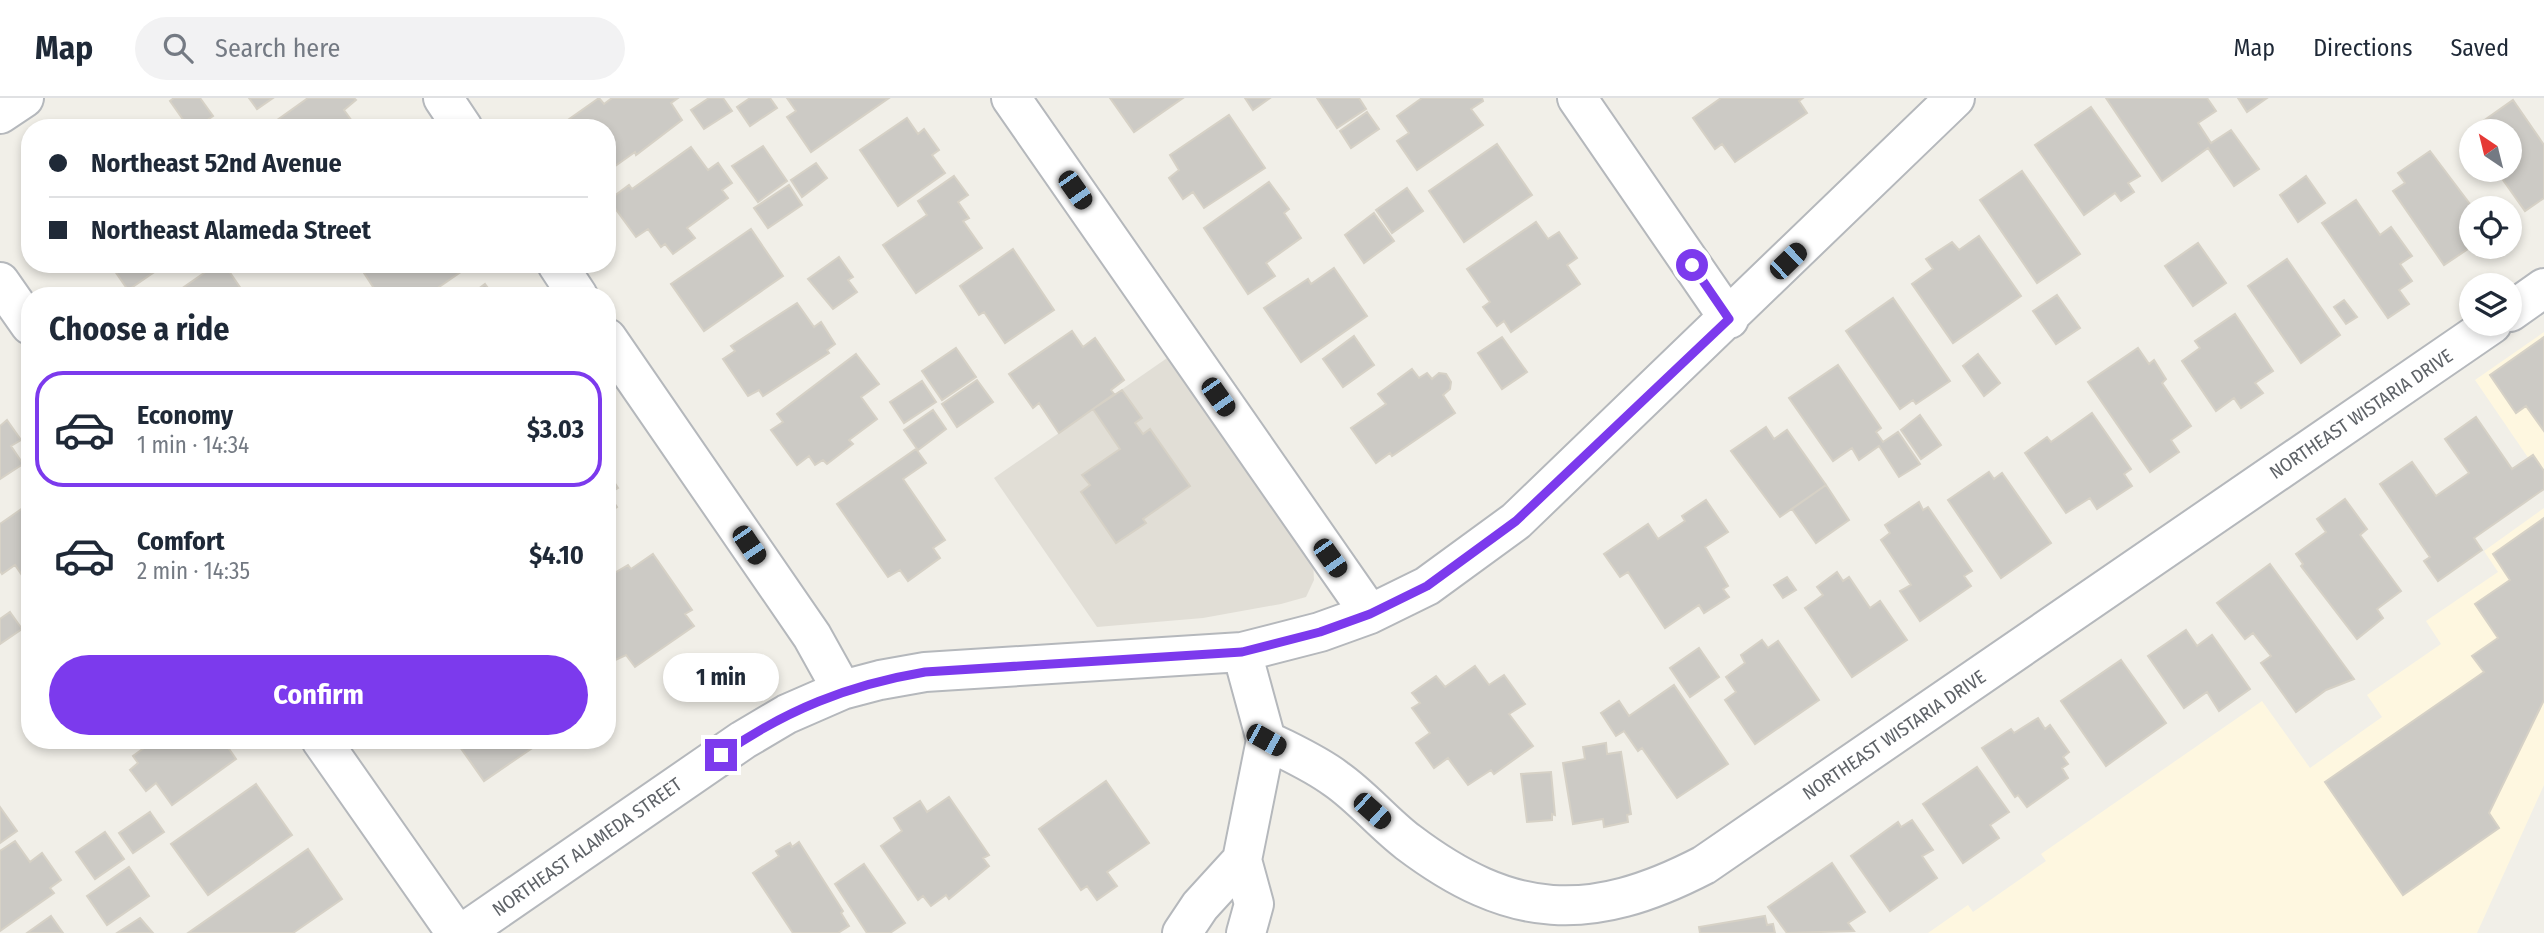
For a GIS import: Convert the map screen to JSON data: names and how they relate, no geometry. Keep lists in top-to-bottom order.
{
  "streets": {
    "street": ["NORTHEAST WISTARIA DRIVE", "NORTHEAST ALAMEDA STREET"]
  },
  "north": "top left",
  "page": {
    "header": "Map",
    "search": "Search here",
    "nav": ["Map", "Directions", "Saved"],
    "banner": ["Northeast 52nd Avenue", "Northeast Alameda Street"],
    "heading": "Choose a ride",
    "list": [
      {
        "name": "Economy",
        "note": "1 min · 14:34",
        "value": "$3.03"
      },
      {
        "name": "Comfort",
        "note": "2 min · 14:35",
        "value": "$4.10"
      }
    ],
    "buttons": "Confirm",
    "bubble": "1 min"
  }
}
